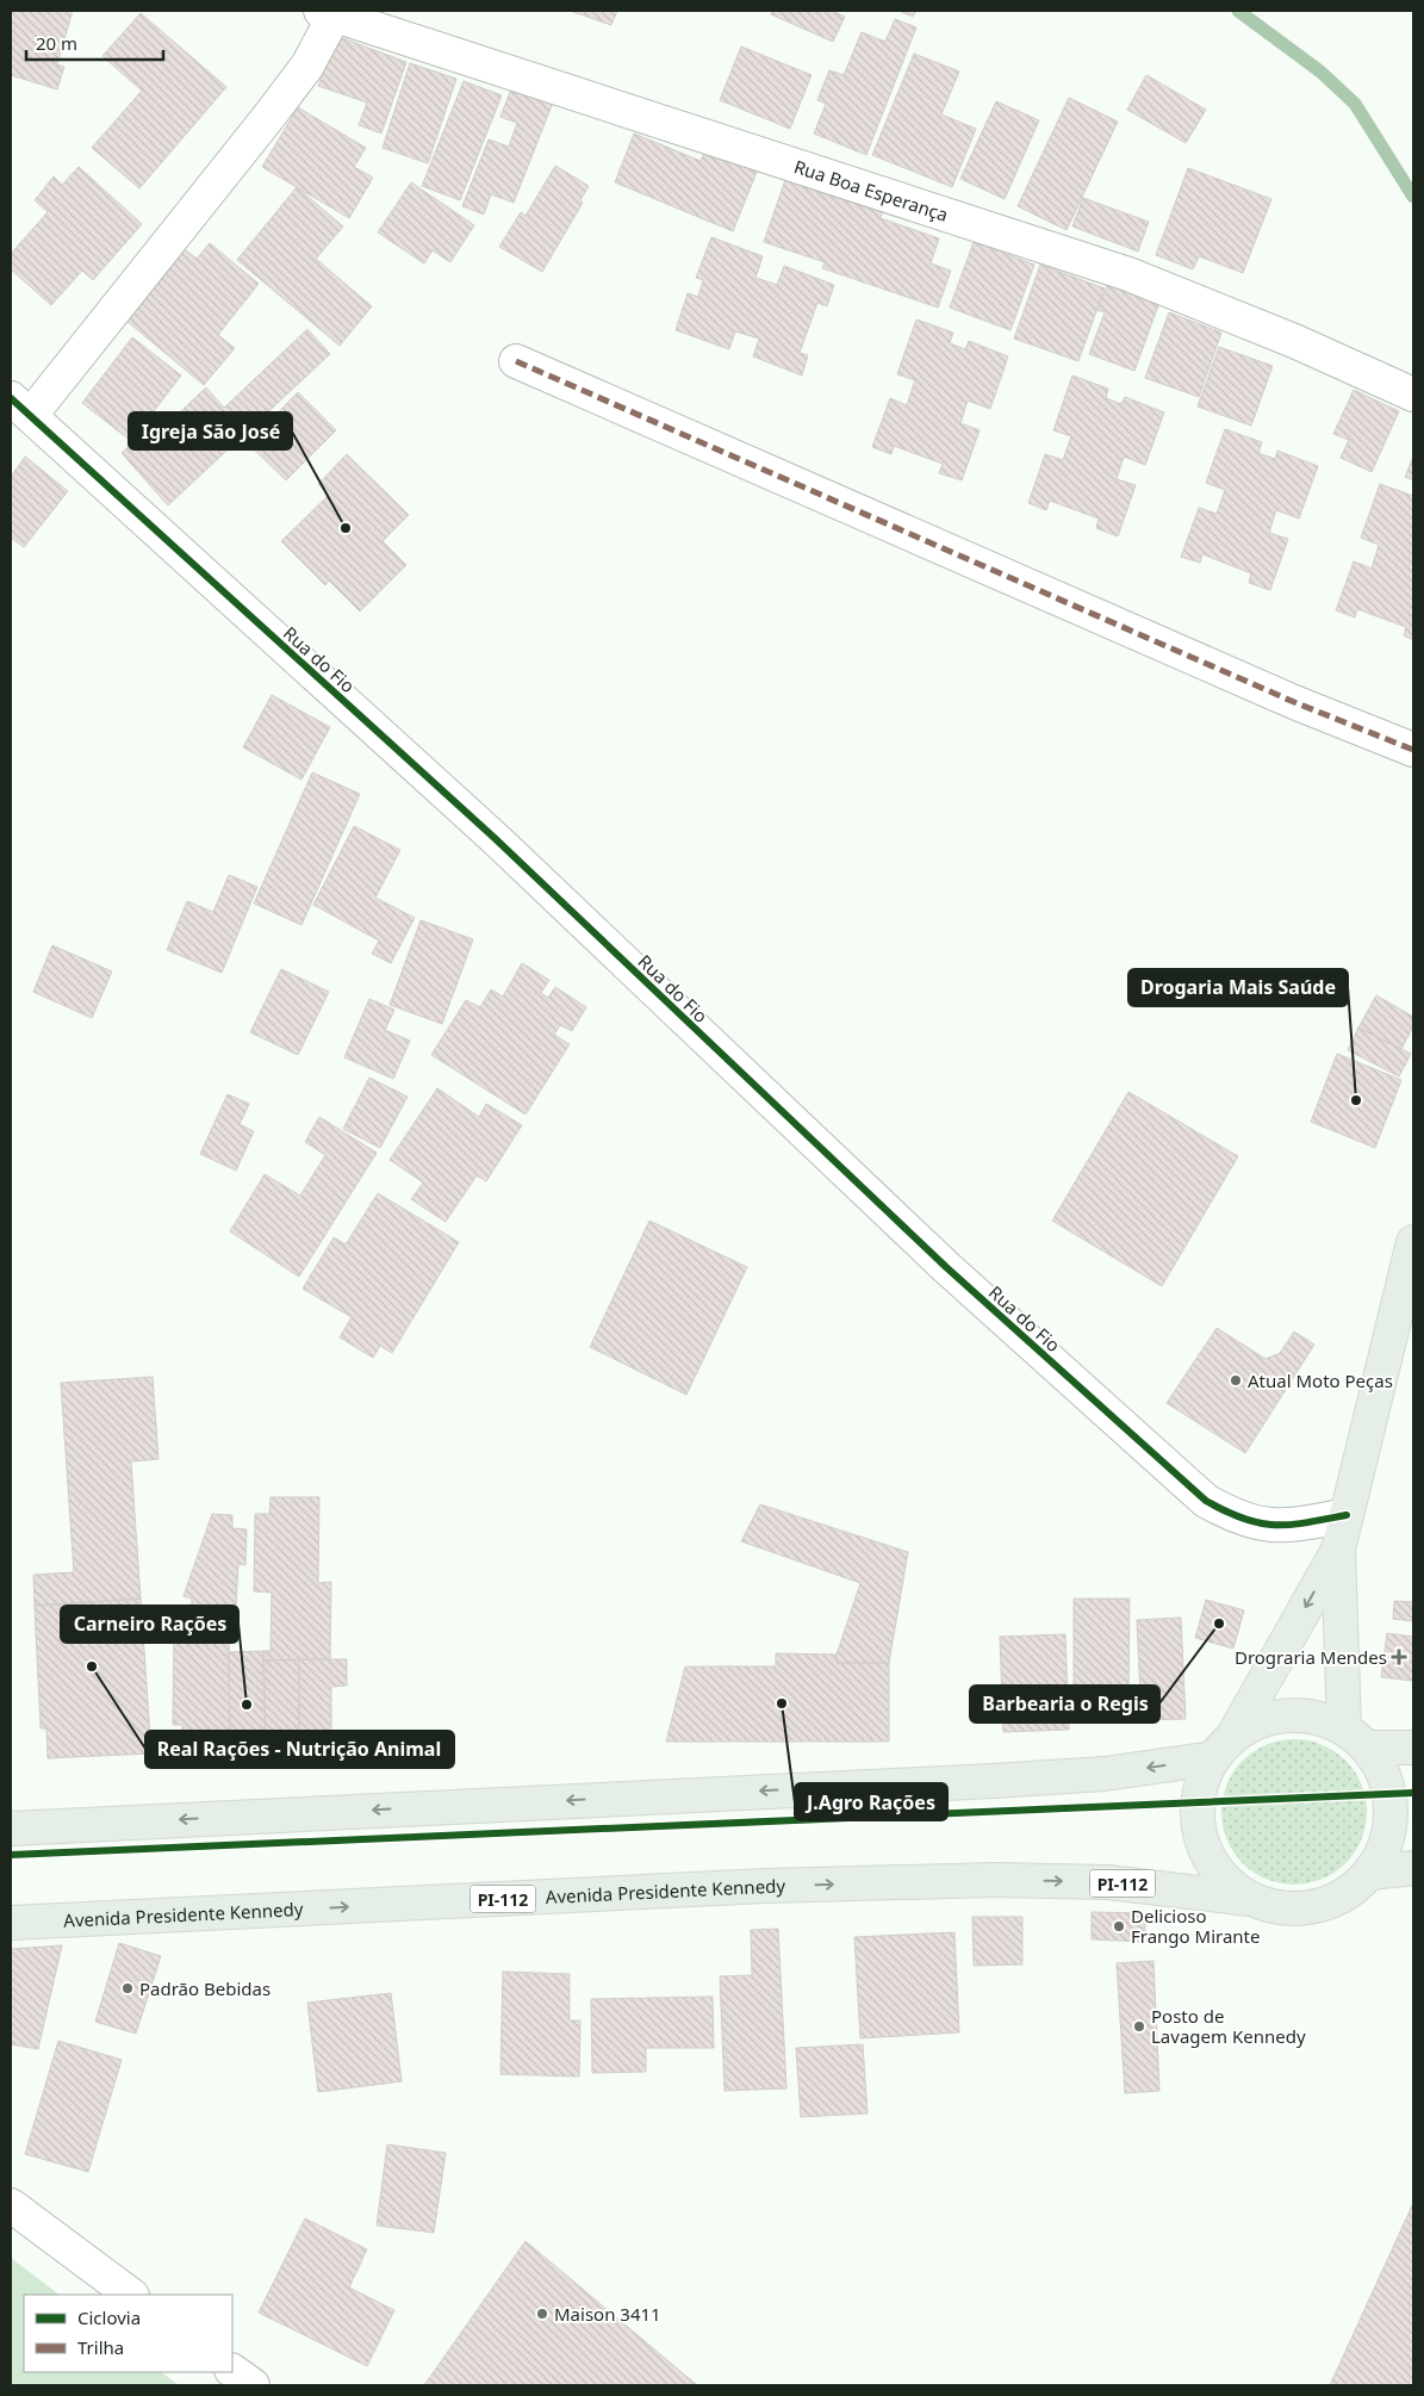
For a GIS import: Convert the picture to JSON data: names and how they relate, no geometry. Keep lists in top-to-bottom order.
{
  "streets": {
    "main road": ["PI-112", "Avenida Presidente Kennedy"],
    "street": ["Rua Boa Esperança", "Rua do Fio"]
  },
  "places": {
    "other": [
      "Igreja São José",
      "Drogaria Mais Saúde",
      "Atual Moto Peças",
      "Barbearia o Regis",
      "Real Rações - Nutrição Animal",
      "J.Agro Rações",
      "Carneiro Rações",
      "Delicioso Frango Mirante",
      "Padrão Bebidas",
      "Posto de Lavagem Kennedy",
      "Maison 3411"
    ],
    "health": ["Drograria Mendes"]
  },
  "legend": ["Ciclovia", "Trilha"],
  "scale_bar": "20 m"
}
